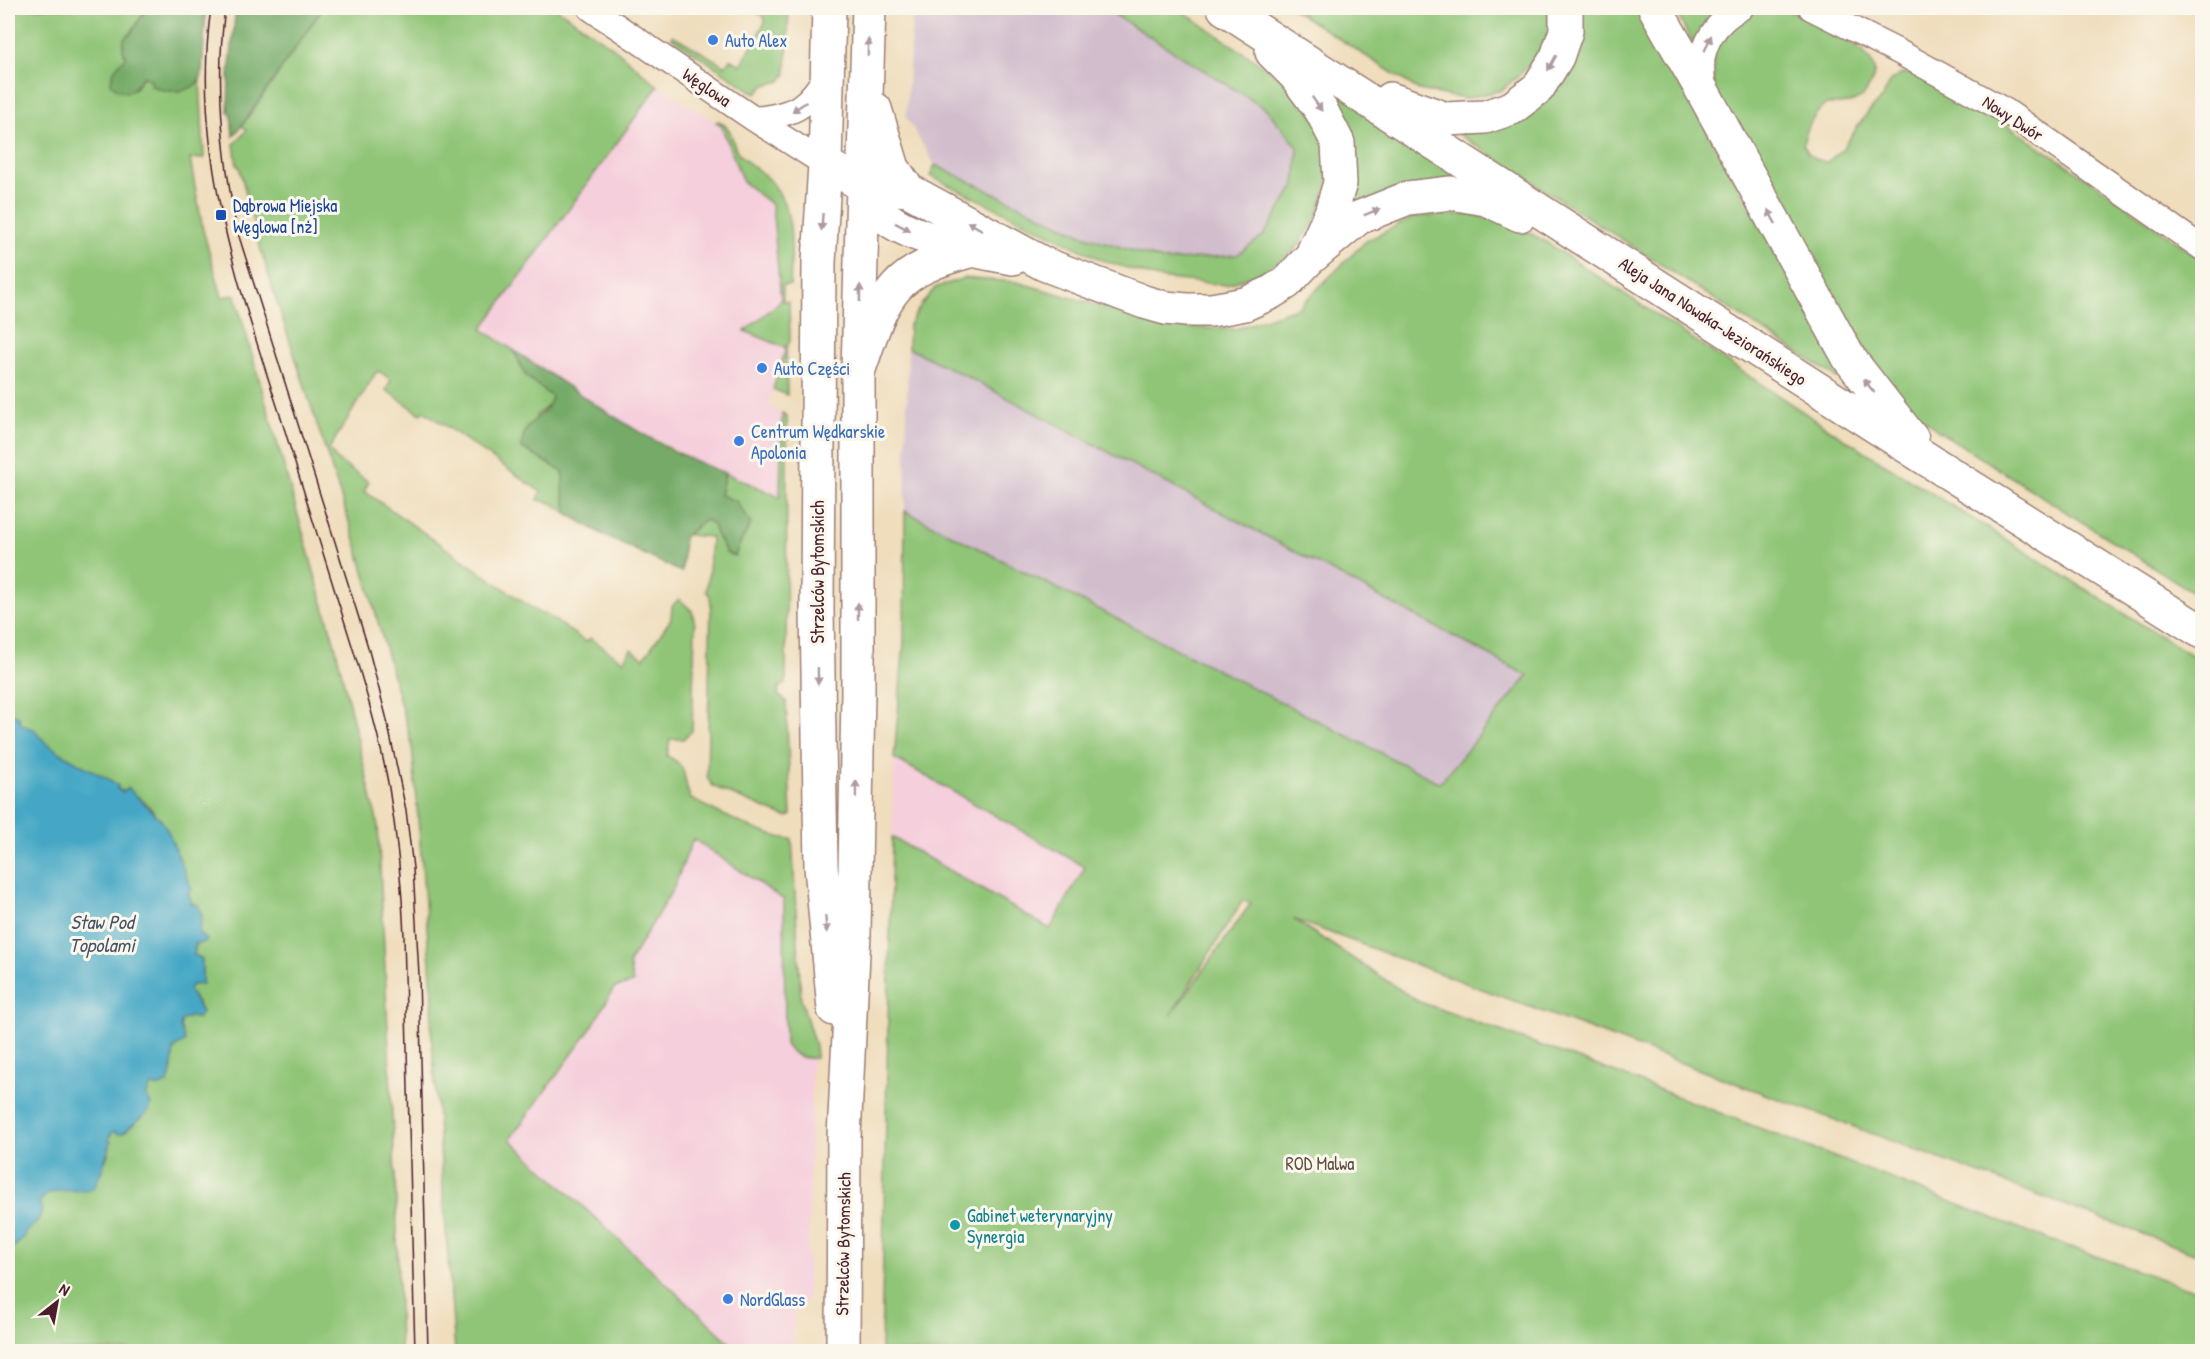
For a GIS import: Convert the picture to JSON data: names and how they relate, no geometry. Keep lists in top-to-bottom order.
{
  "streets": {
    "main road": ["Aleja Jana Nowaka-Jeziorańskiego", "Strzelców Bytomskich"],
    "street": ["Węglowa", "Nowy Dwór"]
  },
  "crossings": [
    ["Węglowa", "Strzelców Bytomskich"]
  ],
  "water": ["Staw Pod Topolami"],
  "parks": ["ROD Malwa"],
  "places": {
    "other": [
      "Auto Alex",
      "Auto Części",
      "Centrum Wędkarskie Apolonia",
      "Gabinet weterynaryjny Synergia",
      "NordGlass"
    ],
    "transit": ["Dąbrowa Miejska Węglowa [nż]"]
  },
  "north": "top right"
}
